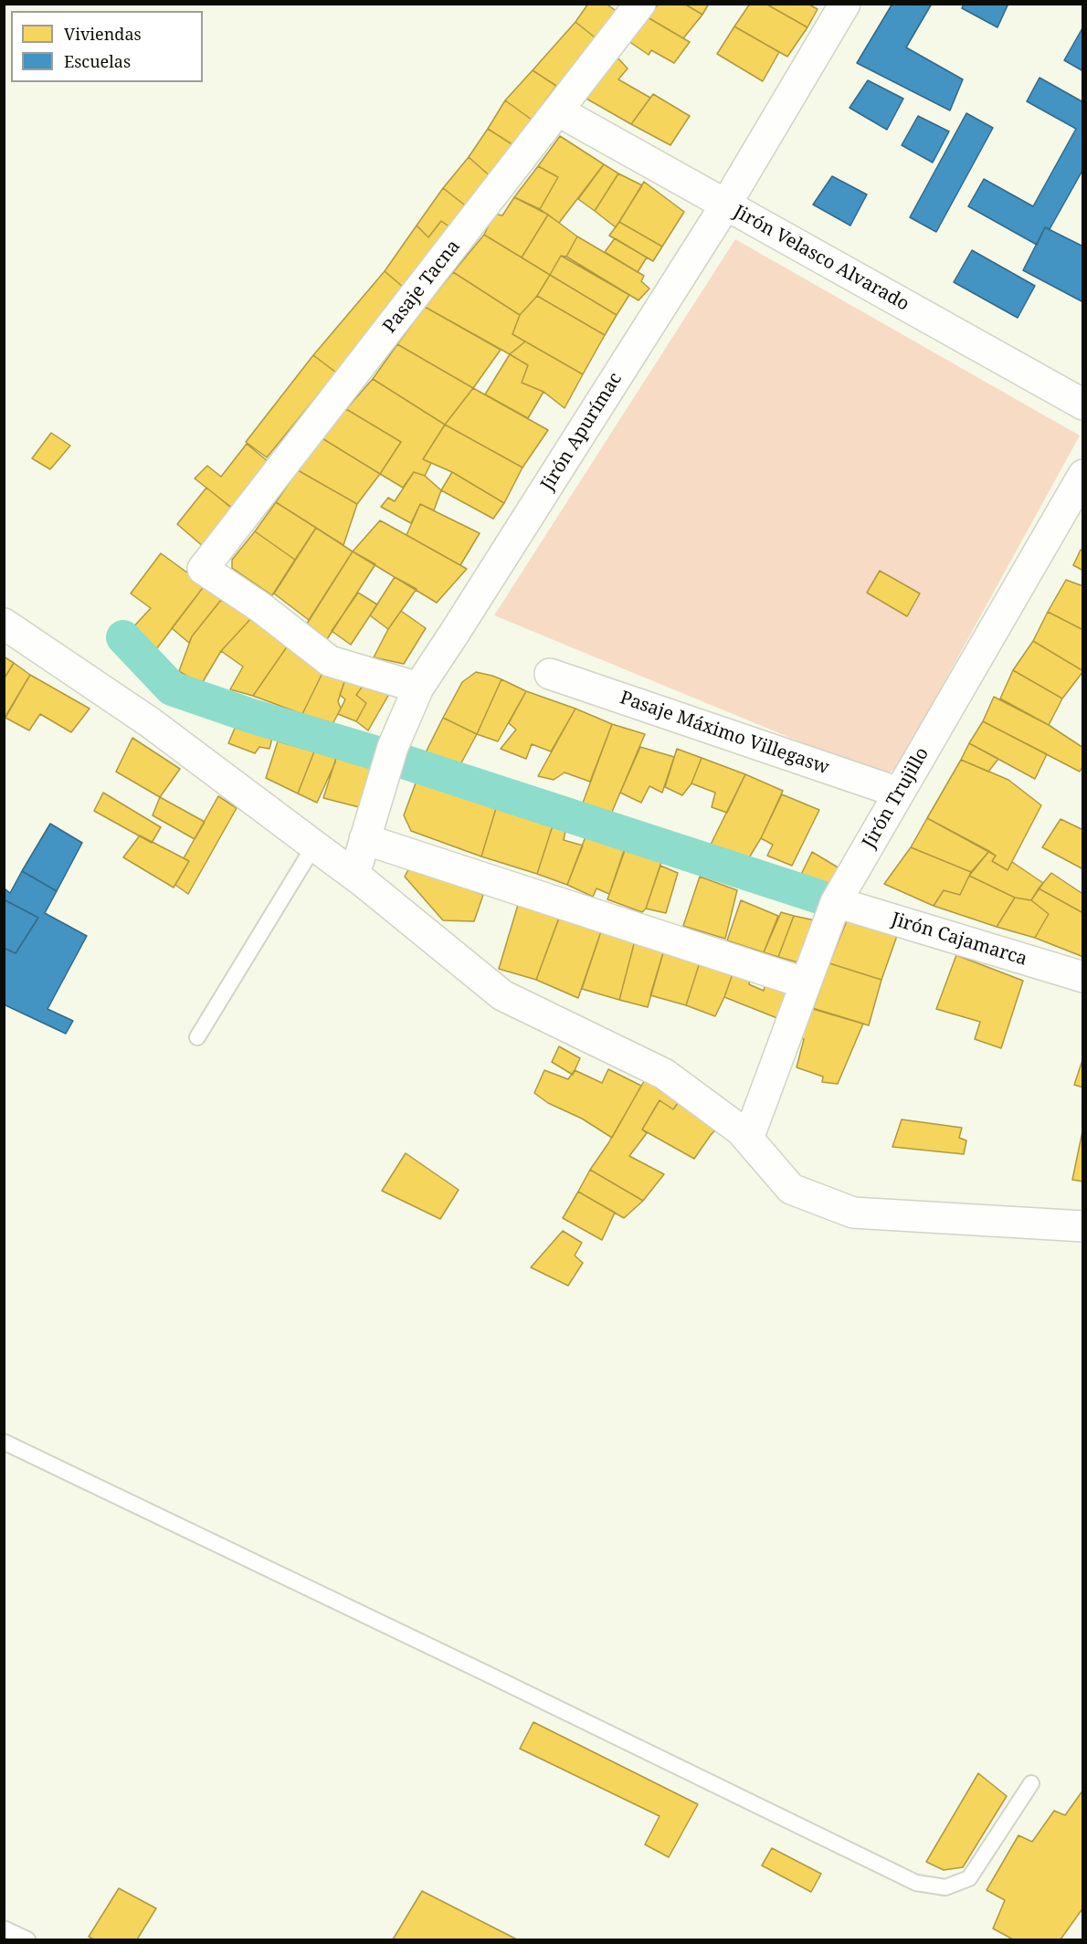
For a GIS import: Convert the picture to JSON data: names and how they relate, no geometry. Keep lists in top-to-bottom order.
{
  "streets": {
    "street": [
      "Jirón Velasco Alvarado",
      "Pasaje Tacna",
      "Jirón Apurímac",
      "Pasaje Máximo Villegasw",
      "Jirón Trujillo",
      "Jirón Cajamarca"
    ]
  },
  "crossings": [
    ["Jirón Velasco Alvarado", "Pasaje Tacna"],
    ["Jirón Velasco Alvarado", "Jirón Apurímac"],
    ["Pasaje Tacna", "Jirón Apurímac"],
    ["Pasaje Máximo Villegasw", "Jirón Trujillo"],
    ["Jirón Trujillo", "Jirón Cajamarca"]
  ],
  "legend": ["Viviendas", "Escuelas"]
}
